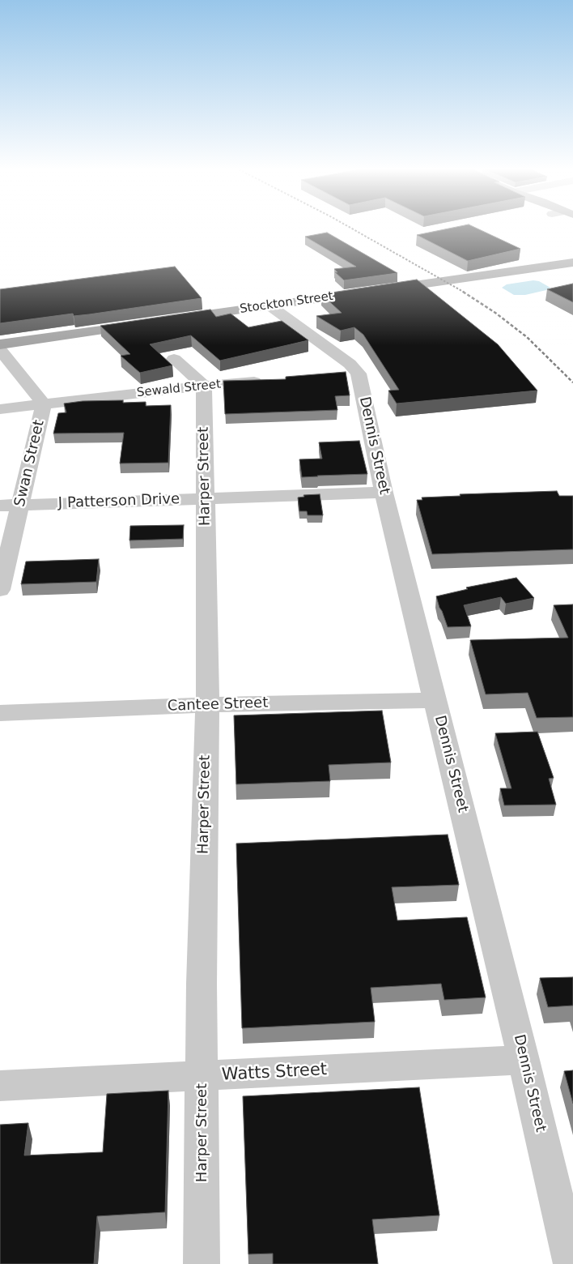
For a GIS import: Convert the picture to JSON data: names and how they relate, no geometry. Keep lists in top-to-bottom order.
{
  "streets": {
    "main road": ["Stockton Street"],
    "street": [
      "Sewald Street",
      "Dennis Street",
      "Swan Street",
      "Harper Street",
      "J Patterson Drive",
      "Cantee Street",
      "Watts Street"
    ]
  },
  "crossings": [
    ["Stockton Street", "Dennis Street"],
    ["Sewald Street", "Swan Street"],
    ["Sewald Street", "Harper Street"],
    ["Dennis Street", "J Patterson Drive"],
    ["Dennis Street", "Cantee Street"],
    ["Dennis Street", "Watts Street"],
    ["Swan Street", "J Patterson Drive"],
    ["Harper Street", "J Patterson Drive"],
    ["Harper Street", "Cantee Street"],
    ["Harper Street", "Watts Street"]
  ]
}
